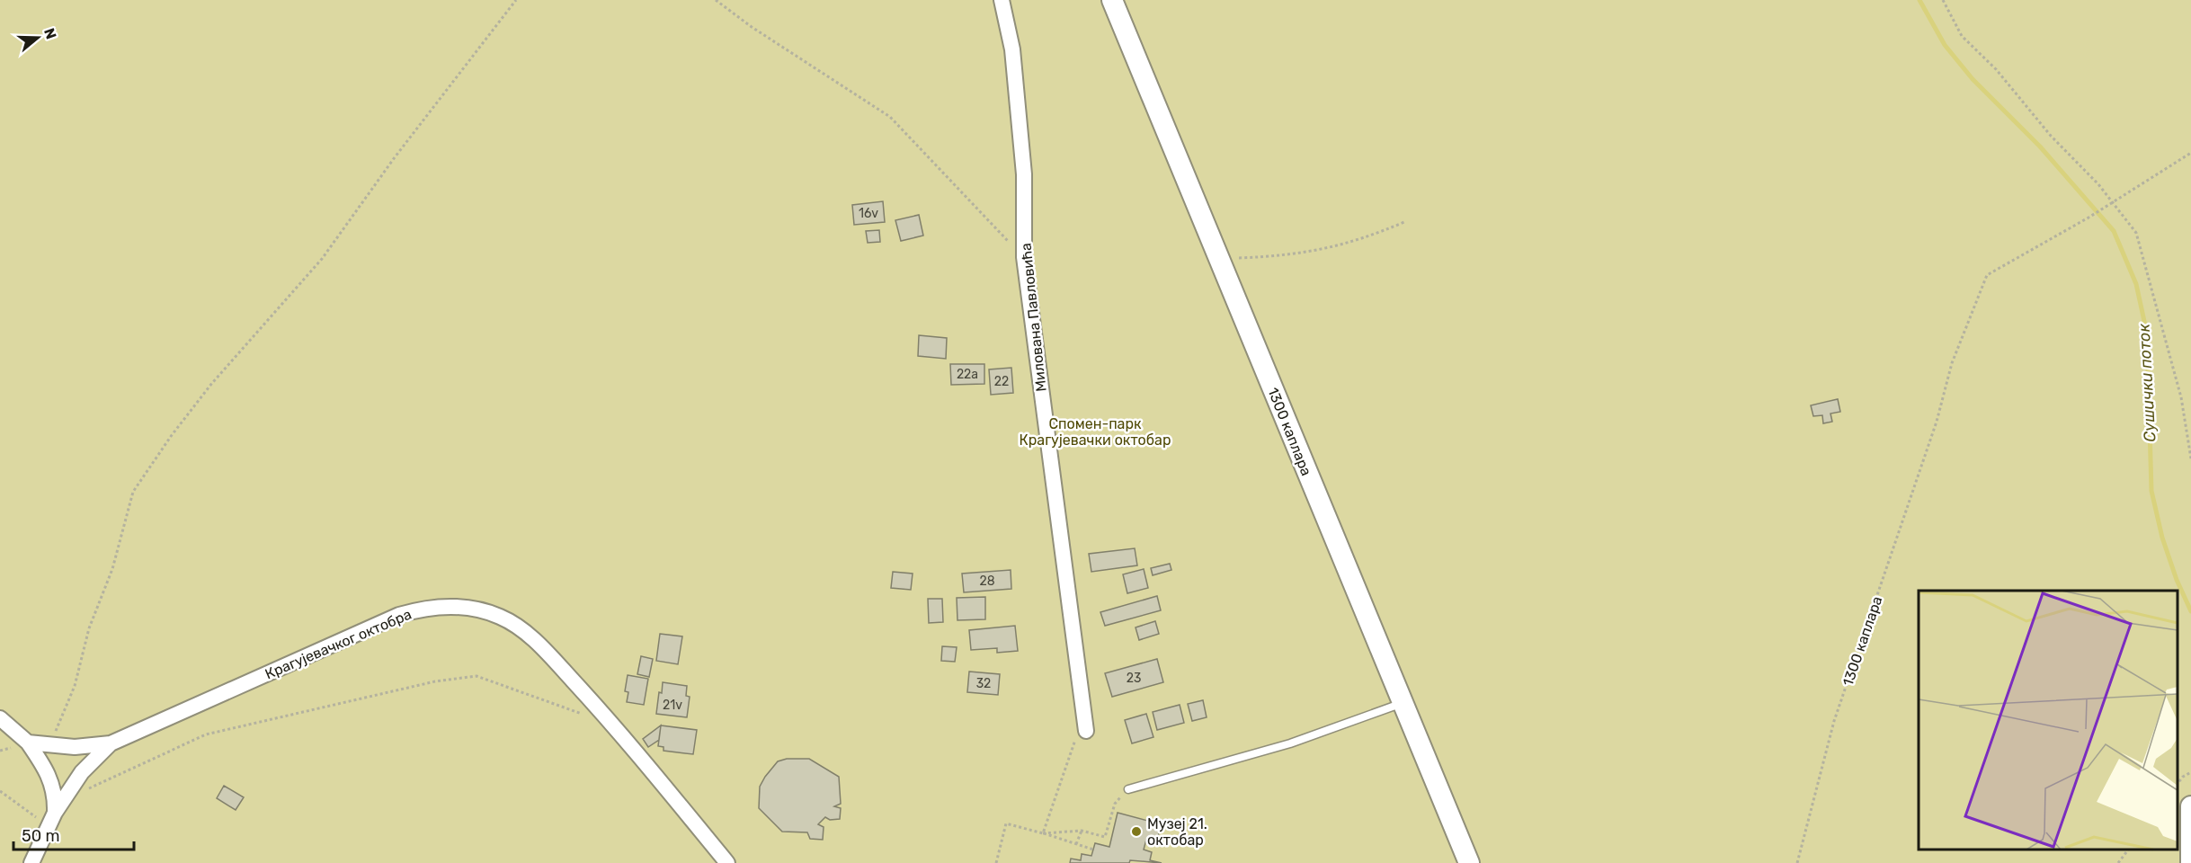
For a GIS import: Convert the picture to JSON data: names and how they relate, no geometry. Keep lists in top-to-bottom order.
{
  "streets": {
    "main road": ["1300 каплара"],
    "street": ["Милована Павловића", "Крагујевачког октобра"]
  },
  "water": ["Сушички поток"],
  "parks": ["Спомен-парк Крагујевачки октобар"],
  "places": ["Музеј 21. октобар"],
  "house_numbers": [
    "16v",
    "22a",
    "22",
    "28",
    "23",
    "32",
    "21v"
  ],
  "scale_bar": "50 m",
  "north": "right"
}
